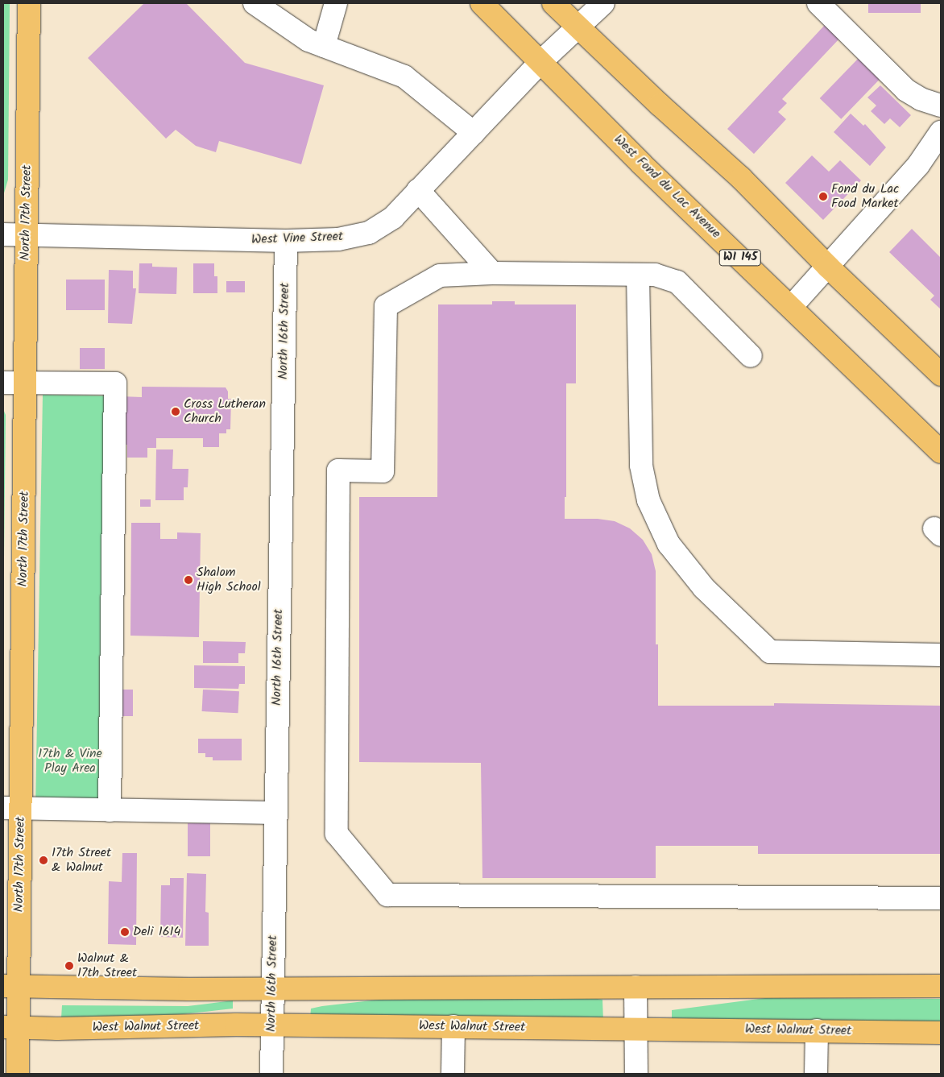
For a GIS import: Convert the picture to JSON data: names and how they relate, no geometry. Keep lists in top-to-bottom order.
{
  "streets": {
    "main road": [
      "West Fond du Lac Avenue",
      "North 17th Street",
      "WI 145",
      "West Walnut Street"
    ],
    "street": ["West Vine Street", "North 16th Street"]
  },
  "crossings": [
    ["West Fond du Lac Avenue", "West Vine Street"],
    ["North 17th Street", "West Vine Street"],
    ["North 17th Street", "West Walnut Street"],
    ["West Vine Street", "North 16th Street"],
    ["North 16th Street", "West Walnut Street"]
  ],
  "parks": ["17th & Vine Play Area"],
  "places": [
    "Fond du Lac Food Market",
    "Cross Lutheran Church",
    "Shalom High School",
    "17th Street & Walnut",
    "Deli 1614",
    "Walnut & 17th Street"
  ]
}
